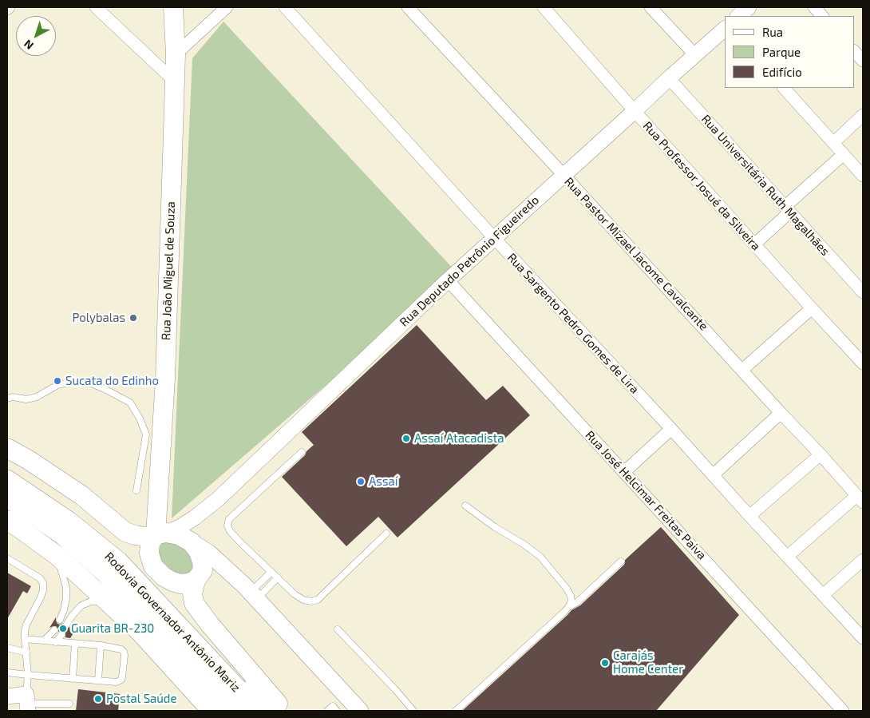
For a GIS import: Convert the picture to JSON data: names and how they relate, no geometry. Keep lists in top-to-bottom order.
{
  "streets": {
    "highway": ["Rodovia Governador Antônio Mariz"],
    "main road": ["Rua João Miguel de Souza"],
    "street": [
      "Rua Universitária Ruth Magalhães",
      "Rua Professor Josué da Silveira",
      "Rua Pastor Mizael Jacome Cavalcante",
      "Rua Deputado Petrônio Figueiredo",
      "Rua Sargento Pedro Gomes de Lira",
      "Rua José Helcimar Freitas Paiva"
    ]
  },
  "crossings": [
    ["Rua Universitária Ruth Magalhães", "Rua Deputado Petrônio Figueiredo"],
    ["Rua Professor Josué da Silveira", "Rua Deputado Petrônio Figueiredo"],
    ["Rua Pastor Mizael Jacome Cavalcante", "Rua Deputado Petrônio Figueiredo"],
    ["Rua Deputado Petrônio Figueiredo", "Rua João Miguel de Souza"],
    ["Rua Deputado Petrônio Figueiredo", "Rua Sargento Pedro Gomes de Lira"],
    ["Rua Deputado Petrônio Figueiredo", "Rua José Helcimar Freitas Paiva"]
  ],
  "places": [
    "Polybalas",
    "Sucata do Edinho",
    "Assaí Atacadista",
    "Assaí",
    "Guarita BR-230",
    "Carajás Home Center",
    "Postal Saúde"
  ],
  "legend": ["Rua", "Parque", "Edifício"],
  "north": "bottom left"
}
